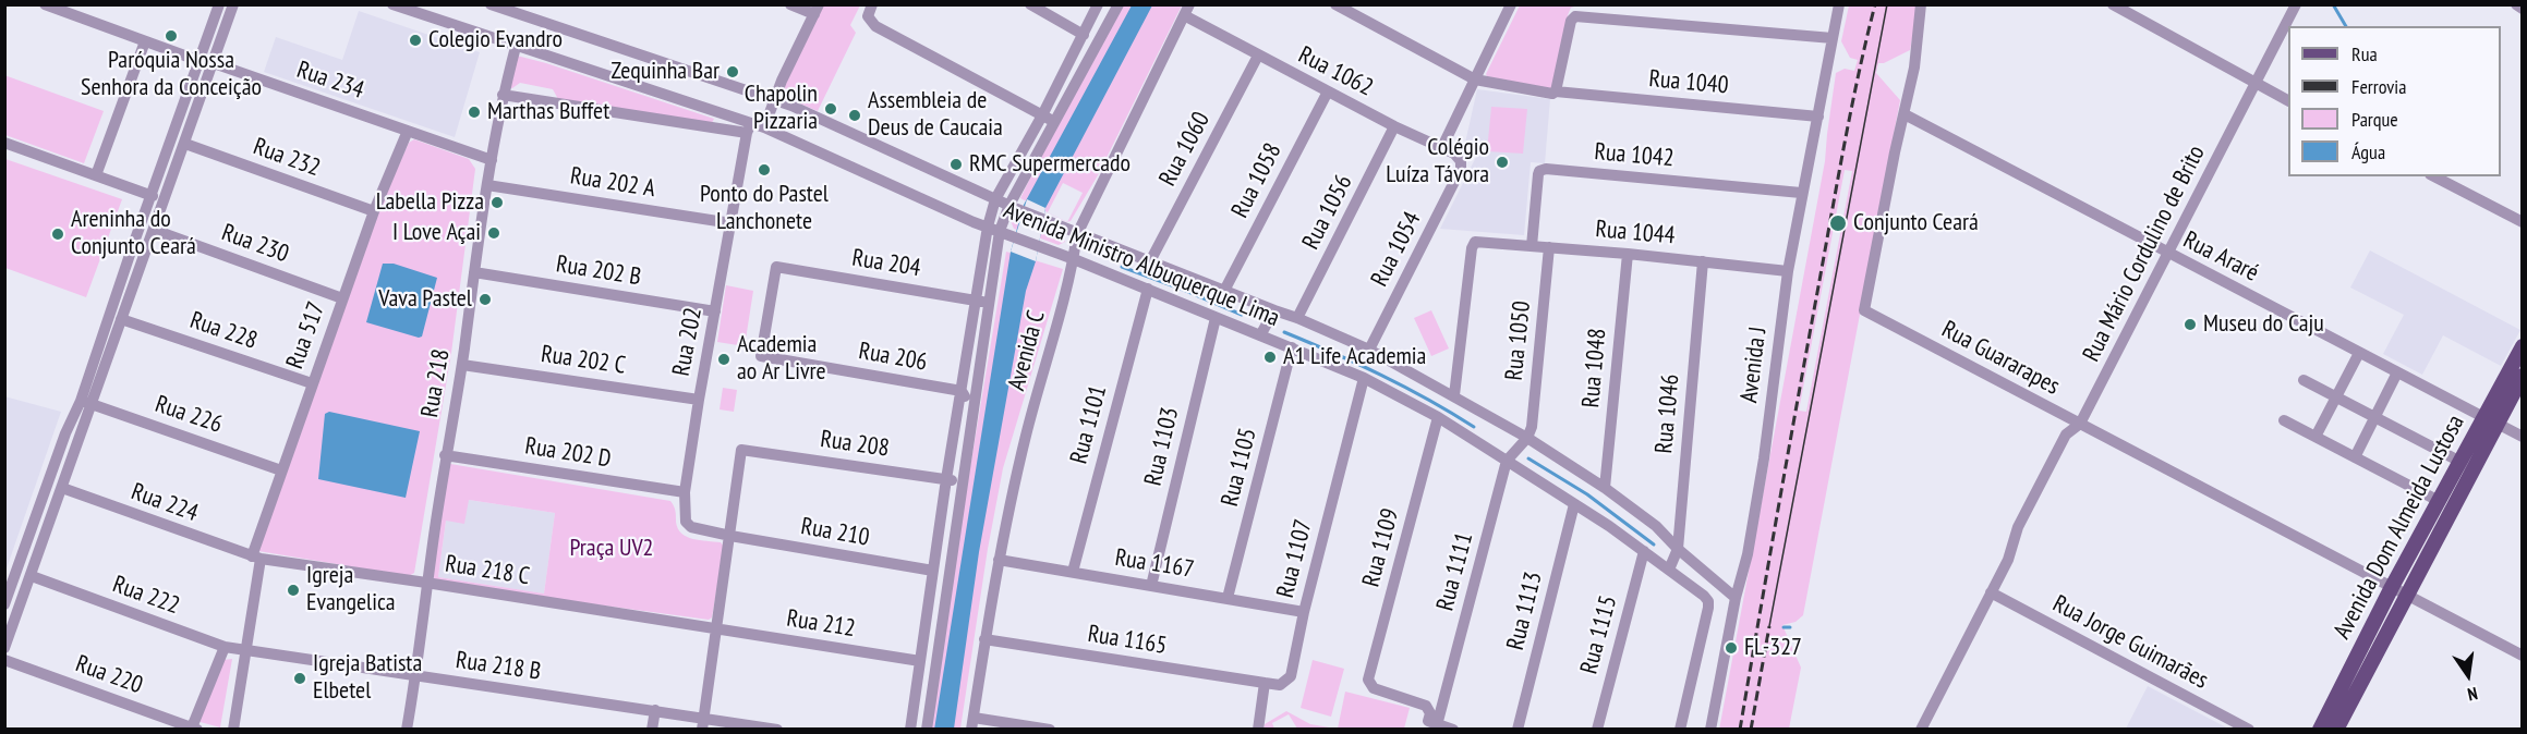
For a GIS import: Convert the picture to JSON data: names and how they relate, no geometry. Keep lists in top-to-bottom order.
{
  "streets": {
    "main road": ["Avenida Dom Almeida Lustosa"],
    "street": [
      "Rua 1062",
      "Rua 234",
      "Rua 1040",
      "Rua 1060",
      "Rua 1042",
      "Rua 232",
      "Rua 1058",
      "Rua 202 A",
      "Rua 1056",
      "Rua 1044",
      "Rua 230",
      "Rua 1054",
      "Rua Mário Cordulino de Brito",
      "Rua Araré",
      "Rua 204",
      "Avenida Ministro Albuquerque Lima",
      "Rua 202 B",
      "Rua 228",
      "Rua 517",
      "Rua 1050",
      "Rua 202",
      "Avenida C",
      "Rua 206",
      "Rua Guararapes",
      "Rua 202 C",
      "Avenida J",
      "Rua 1048",
      "Rua 218",
      "Rua 1046",
      "Rua 226",
      "Rua 1101",
      "Rua 208",
      "Rua 1103",
      "Rua 202 D",
      "Rua 1105",
      "Rua 224",
      "Rua 210",
      "Rua 1109",
      "Rua 1107",
      "Rua 1167",
      "Rua 218 C",
      "Rua 1111",
      "Rua 222",
      "Rua 1113",
      "Rua 212",
      "Rua 1115",
      "Rua 1165",
      "Rua Jorge Guimarães",
      "Rua 218 B",
      "Rua 220"
    ]
  },
  "crossings": [
    ["Rua 1062", "Rua 1060"],
    ["Rua 1062", "Rua 1058"],
    ["Rua 1062", "Rua 1056"],
    ["Rua 1062", "Rua 1054"],
    ["Rua 1062", "Avenida C"],
    ["Rua 234", "Rua 517"],
    ["Rua 234", "Rua 218"],
    ["Rua 1040", "Avenida J"],
    ["Rua 1060", "Avenida Ministro Albuquerque Lima"],
    ["Rua 1042", "Rua 1044"],
    ["Rua 1042", "Avenida J"],
    ["Rua 232", "Rua 517"],
    ["Rua 1058", "Avenida Ministro Albuquerque Lima"],
    ["Rua 202 A", "Rua 202"],
    ["Rua 202 A", "Rua 218"],
    ["Rua 1056", "Avenida Ministro Albuquerque Lima"],
    ["Rua 1044", "Avenida Ministro Albuquerque Lima"],
    ["Rua 1044", "Rua 1050"],
    ["Rua 1044", "Avenida J"],
    ["Rua 1044", "Rua 1048"],
    ["Rua 1044", "Rua 1046"],
    ["Rua 230", "Rua 517"],
    ["Rua 1054", "Avenida Ministro Albuquerque Lima"],
    ["Rua Mário Cordulino de Brito", "Rua Araré"],
    ["Rua Mário Cordulino de Brito", "Rua Guararapes"],
    ["Rua Mário Cordulino de Brito", "Rua Jorge Guimarães"],
    ["Rua Araré", "Rua Guararapes"],
    ["Rua Araré", "Avenida Dom Almeida Lustosa"],
    ["Rua 204", "Avenida C"],
    ["Rua 204", "Rua 206"],
    ["Avenida Ministro Albuquerque Lima", "Rua 1050"],
    ["Avenida Ministro Albuquerque Lima", "Rua 202"],
    ["Avenida Ministro Albuquerque Lima", "Avenida C"],
    ["Avenida Ministro Albuquerque Lima", "Avenida J"],
    ["Avenida Ministro Albuquerque Lima", "Rua 1048"],
    ["Avenida Ministro Albuquerque Lima", "Rua 218"],
    ["Avenida Ministro Albuquerque Lima", "Rua 1046"],
    ["Avenida Ministro Albuquerque Lima", "Rua 1101"],
    ["Avenida Ministro Albuquerque Lima", "Rua 1103"],
    ["Avenida Ministro Albuquerque Lima", "Rua 1105"],
    ["Avenida Ministro Albuquerque Lima", "Rua 1109"],
    ["Avenida Ministro Albuquerque Lima", "Rua 1107"],
    ["Avenida Ministro Albuquerque Lima", "Rua 1111"],
    ["Avenida Ministro Albuquerque Lima", "Rua 1113"],
    ["Avenida Ministro Albuquerque Lima", "Rua 1115"],
    ["Rua 202 B", "Rua 202"],
    ["Rua 202 B", "Rua 218"],
    ["Rua 228", "Rua 517"],
    ["Rua 517", "Rua 226"],
    ["Rua 517", "Rua 224"],
    ["Rua 517", "Rua 218 C"],
    ["Rua 517", "Rua 222"],
    ["Rua 517", "Rua 218 B"],
    ["Rua 1050", "Rua 1111"],
    ["Rua 202", "Rua 202 C"],
    ["Rua 202", "Rua 208"],
    ["Rua 202", "Rua 202 D"],
    ["Rua 202", "Rua 210"],
    ["Avenida C", "Rua 206"],
    ["Avenida C", "Rua 208"],
    ["Avenida C", "Rua 1167"],
    ["Avenida C", "Rua 1165"],
    ["Rua Guararapes", "Avenida Dom Almeida Lustosa"],
    ["Rua 202 C", "Rua 218"],
    ["Rua 218", "Rua 202 D"],
    ["Rua 218", "Rua 218 C"],
    ["Rua 218", "Rua 218 B"],
    ["Rua 1101", "Rua 1167"],
    ["Rua 208", "Rua 210"],
    ["Rua 1103", "Rua 1167"],
    ["Rua 1105", "Rua 1167"],
    ["Rua 224", "Rua 218 C"],
    ["Rua 1109", "Rua 1111"],
    ["Rua 1107", "Rua 1167"],
    ["Rua 1107", "Rua 1165"],
    ["Rua 218 C", "Rua 212"],
    ["Rua 222", "Rua 218 B"]
  ],
  "parks": ["Praça UV2"],
  "places": [
    "Paróquia Nossa Senhora da Conceição",
    "Colegio Evandro",
    "Zequinha Bar",
    "Chapolin Pizzaria",
    "Marthas Buffet",
    "Assembleia de Deus de Caucaia",
    "Colégio Luíza Távora",
    "RMC Supermercado",
    "Ponto do Pastel Lanchonete",
    "Labella Pizza",
    "Conjunto Ceará",
    "I Love Açai",
    "Areninha do Conjunto Ceará",
    "Vava Pastel",
    "Museu do Caju",
    "A1 Life Academia",
    "Academia ao Ar Livre",
    "Igreja Evangelica",
    "FL-327",
    "Igreja Batista Elbetel"
  ],
  "legend": [
    "Rua",
    "Ferrovia",
    "Parque",
    "Água"
  ],
  "north": "bottom"
}
